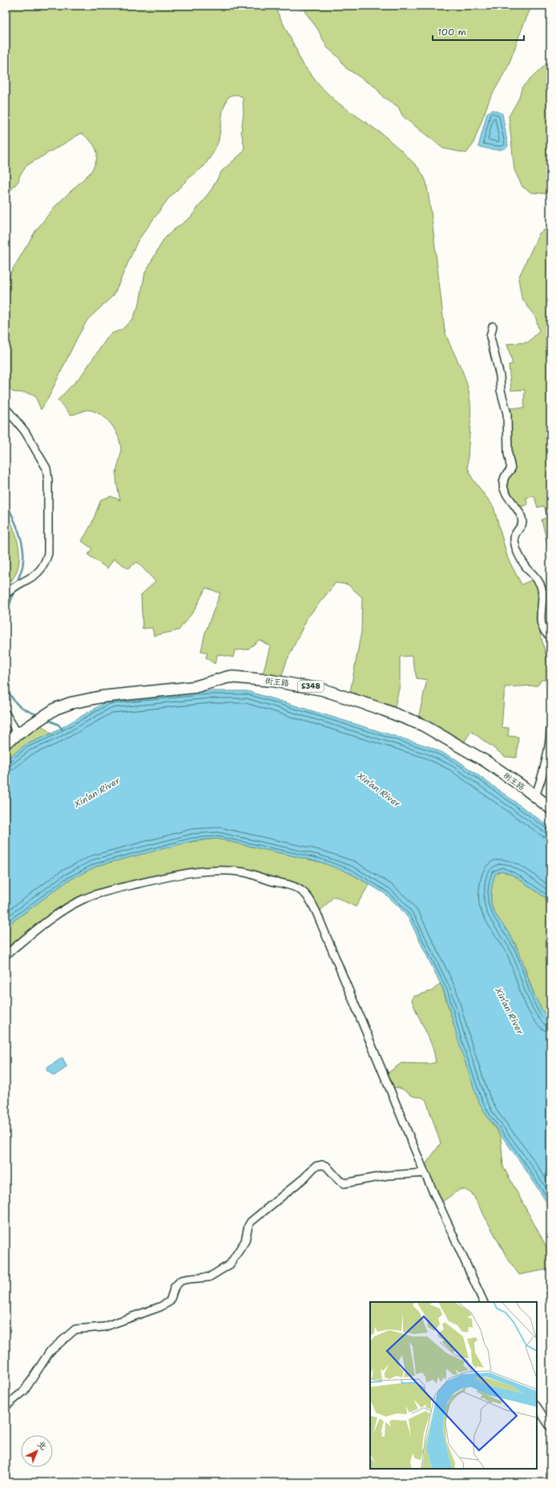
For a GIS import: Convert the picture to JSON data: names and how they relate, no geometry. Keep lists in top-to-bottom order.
{
  "streets": {
    "main road": ["街王路", "S348"]
  },
  "water": ["Xin’an River"],
  "scale_bar": "100 m",
  "north": "top right"
}
